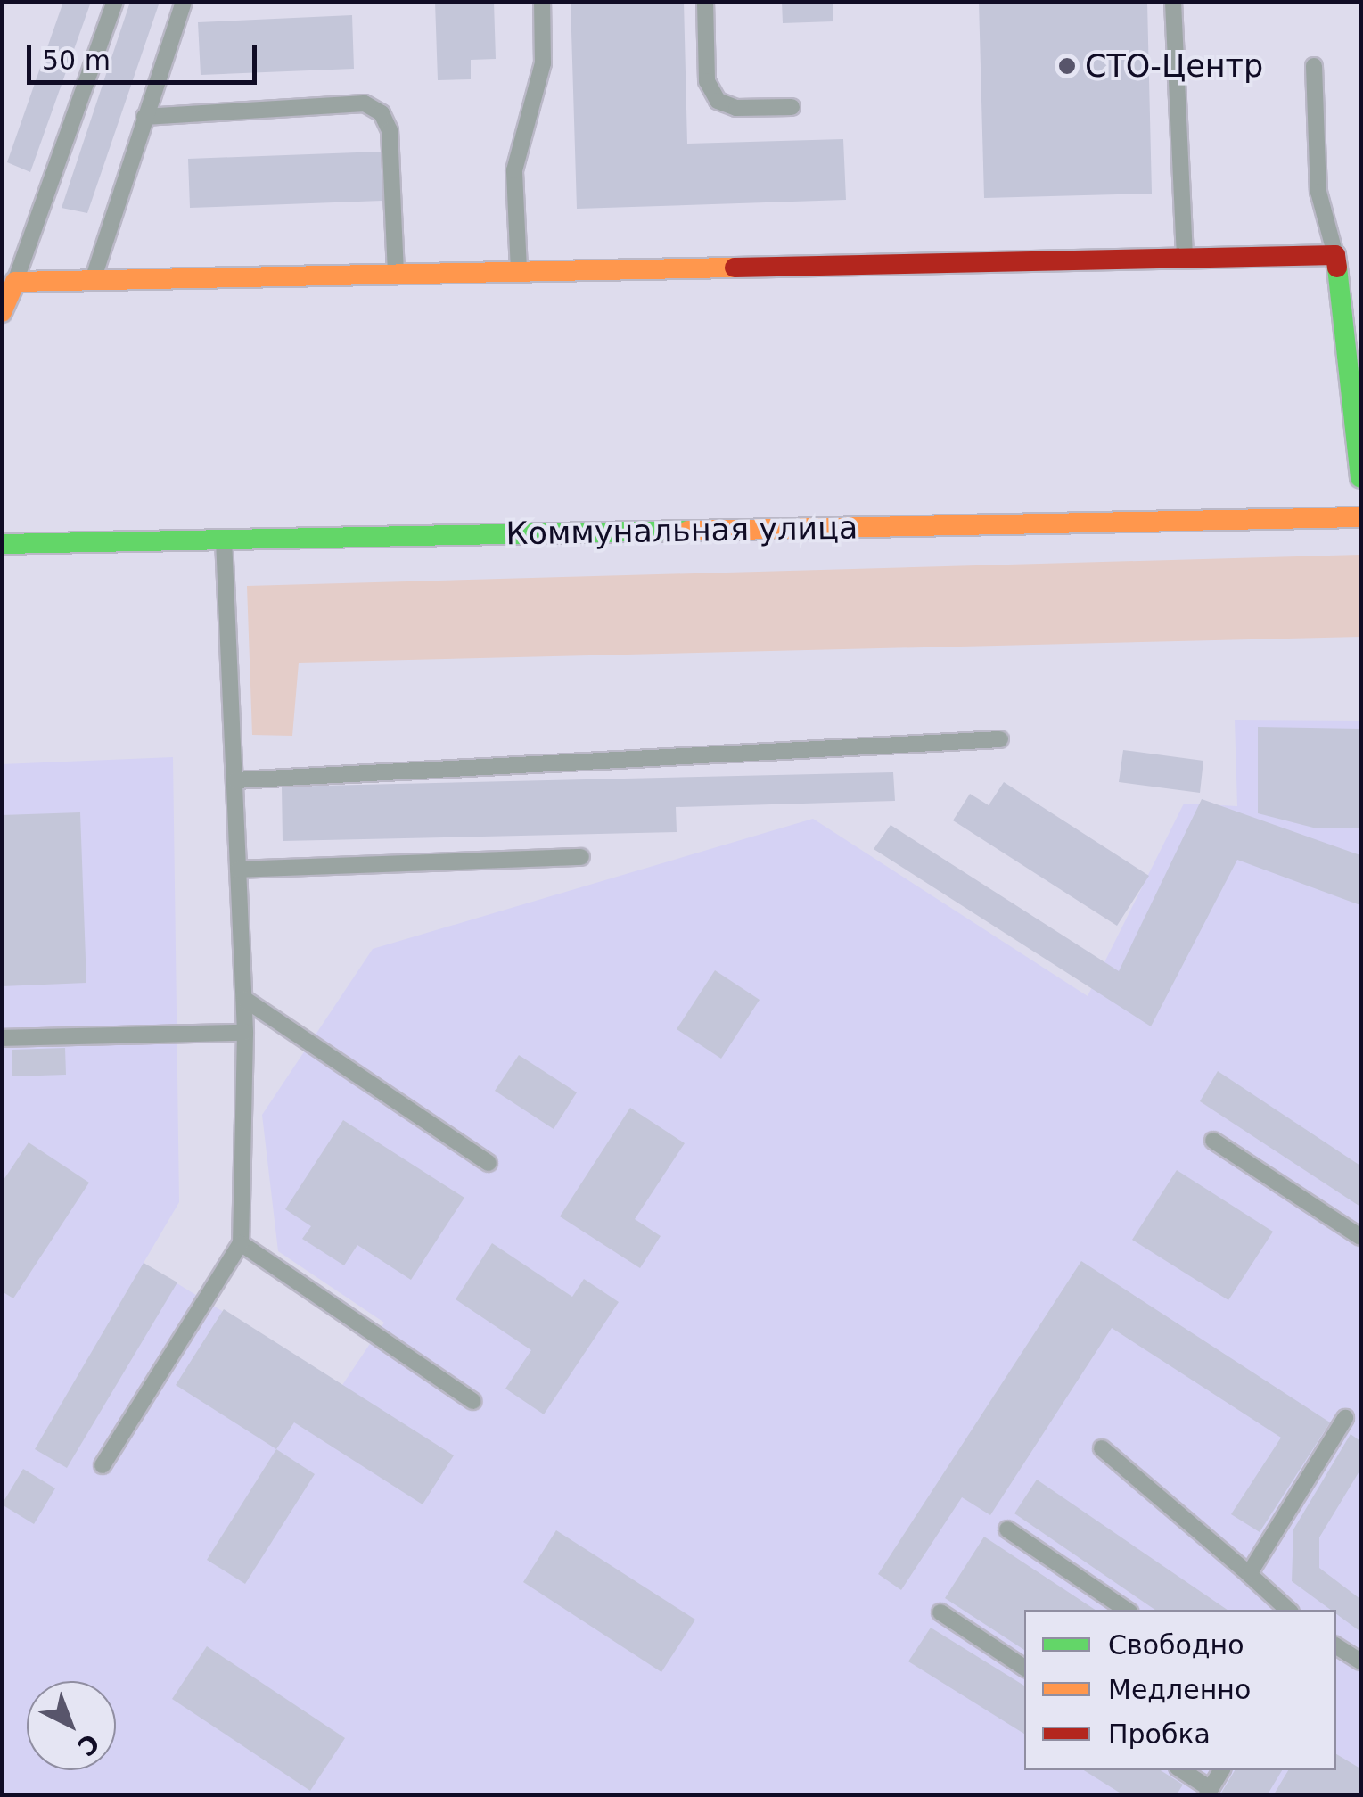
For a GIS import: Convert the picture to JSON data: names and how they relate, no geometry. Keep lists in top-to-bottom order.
{
  "streets": {
    "street": ["Коммунальная улица"]
  },
  "places": ["СТО-Центр"],
  "legend": ["Свободно", "Медленно", "Пробка"],
  "scale_bar": "50 m",
  "north": "bottom right"
}
